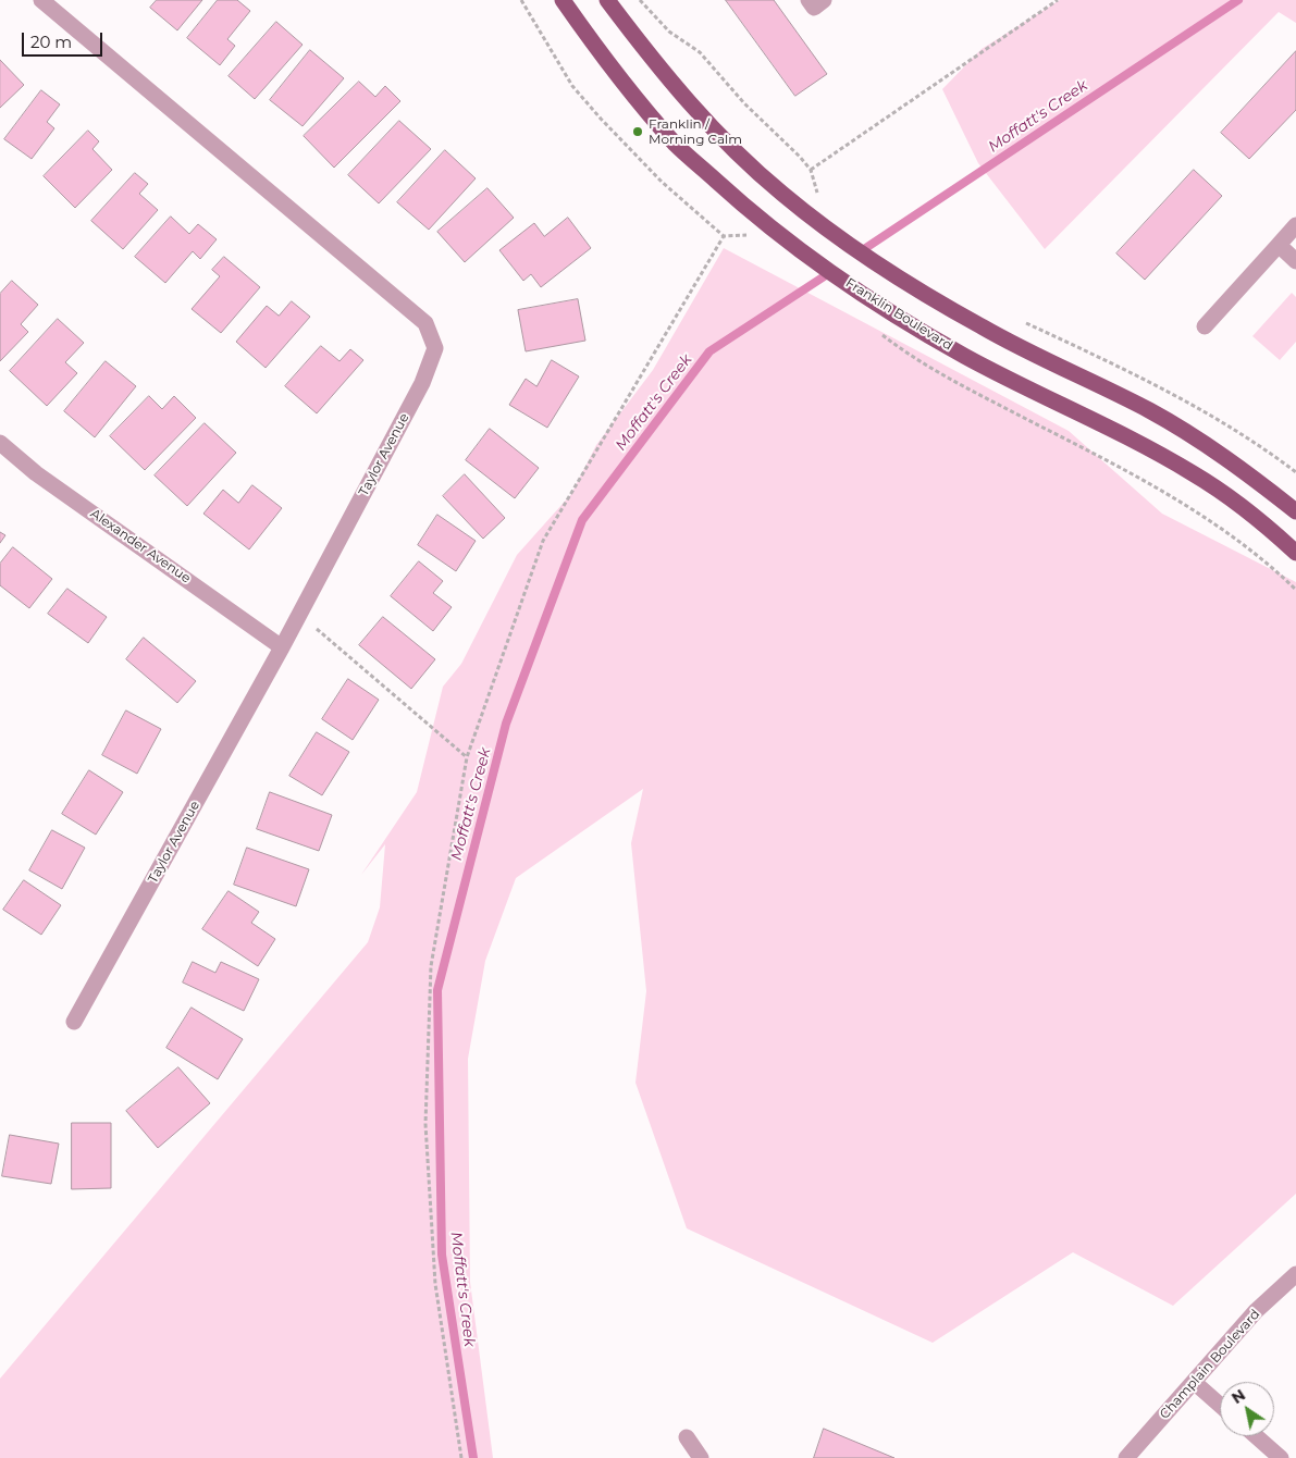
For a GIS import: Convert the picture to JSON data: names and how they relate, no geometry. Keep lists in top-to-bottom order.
{
  "streets": {
    "main road": ["Franklin Boulevard"],
    "street": ["Taylor Avenue", "Alexander Avenue", "Champlain Boulevard"]
  },
  "crossings": [
    ["Taylor Avenue", "Alexander Avenue"]
  ],
  "water": ["Moffatt's Creek"],
  "places": ["Franklin / Morning Calm"],
  "scale_bar": "20 m",
  "north": "top left"
}
